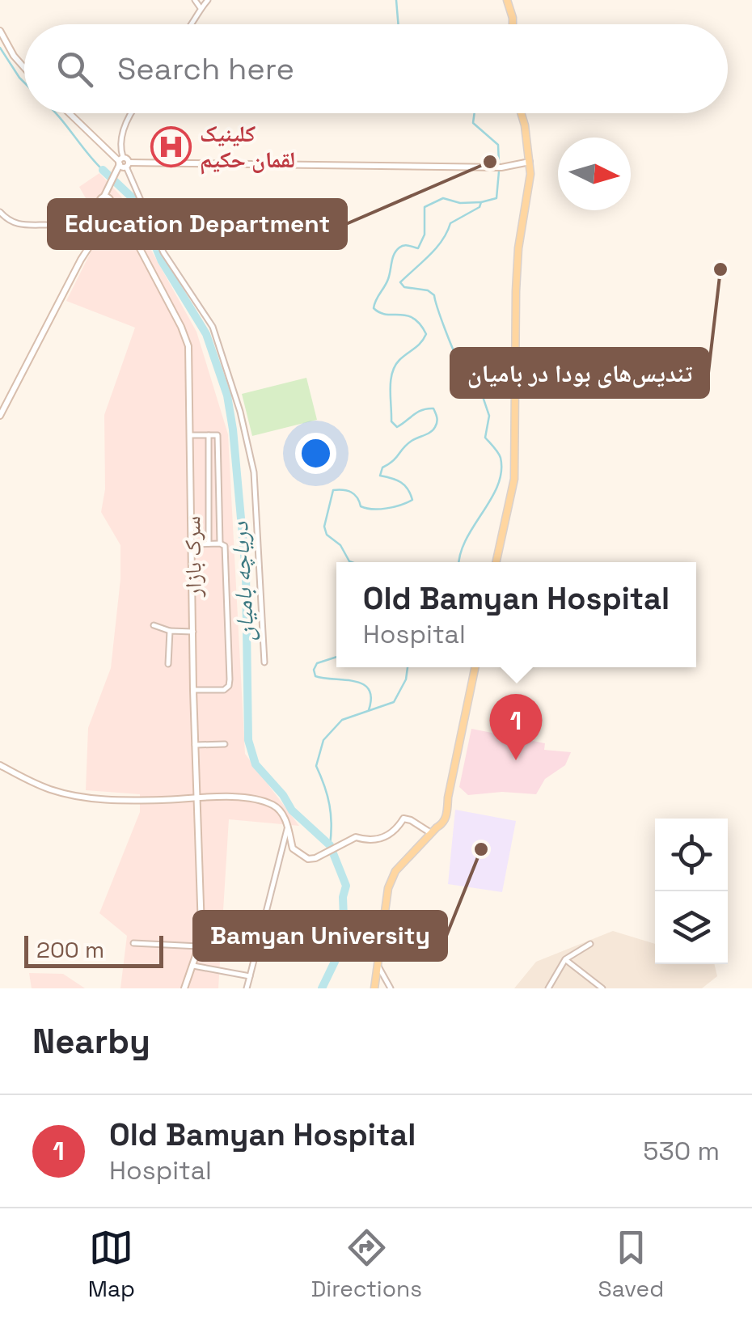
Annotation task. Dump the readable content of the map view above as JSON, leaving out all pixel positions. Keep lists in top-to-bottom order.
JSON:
{
  "streets": {
    "main road": ["سرک بازار"]
  },
  "water": ["دریاچه بامیان"],
  "places": {
    "hospital": ["کلینیک لقمان حکیم"],
    "other": ["Education Department", "تندیس‌های بودا در بامیان", "Bamyan University"]
  },
  "scale_bar": "200 m",
  "north": "right",
  "page": {
    "search": "Search here",
    "popup": ["Old Bamyan Hospital", "Hospital"],
    "pins": "1",
    "scale": "200 m",
    "heading": "Nearby",
    "list": [
      {
        "mark": "1",
        "name": "Old Bamyan Hospital",
        "note": "Hospital",
        "value": "530 m"
      }
    ],
    "nav": ["Map", "Directions", "Saved"]
  }
}
